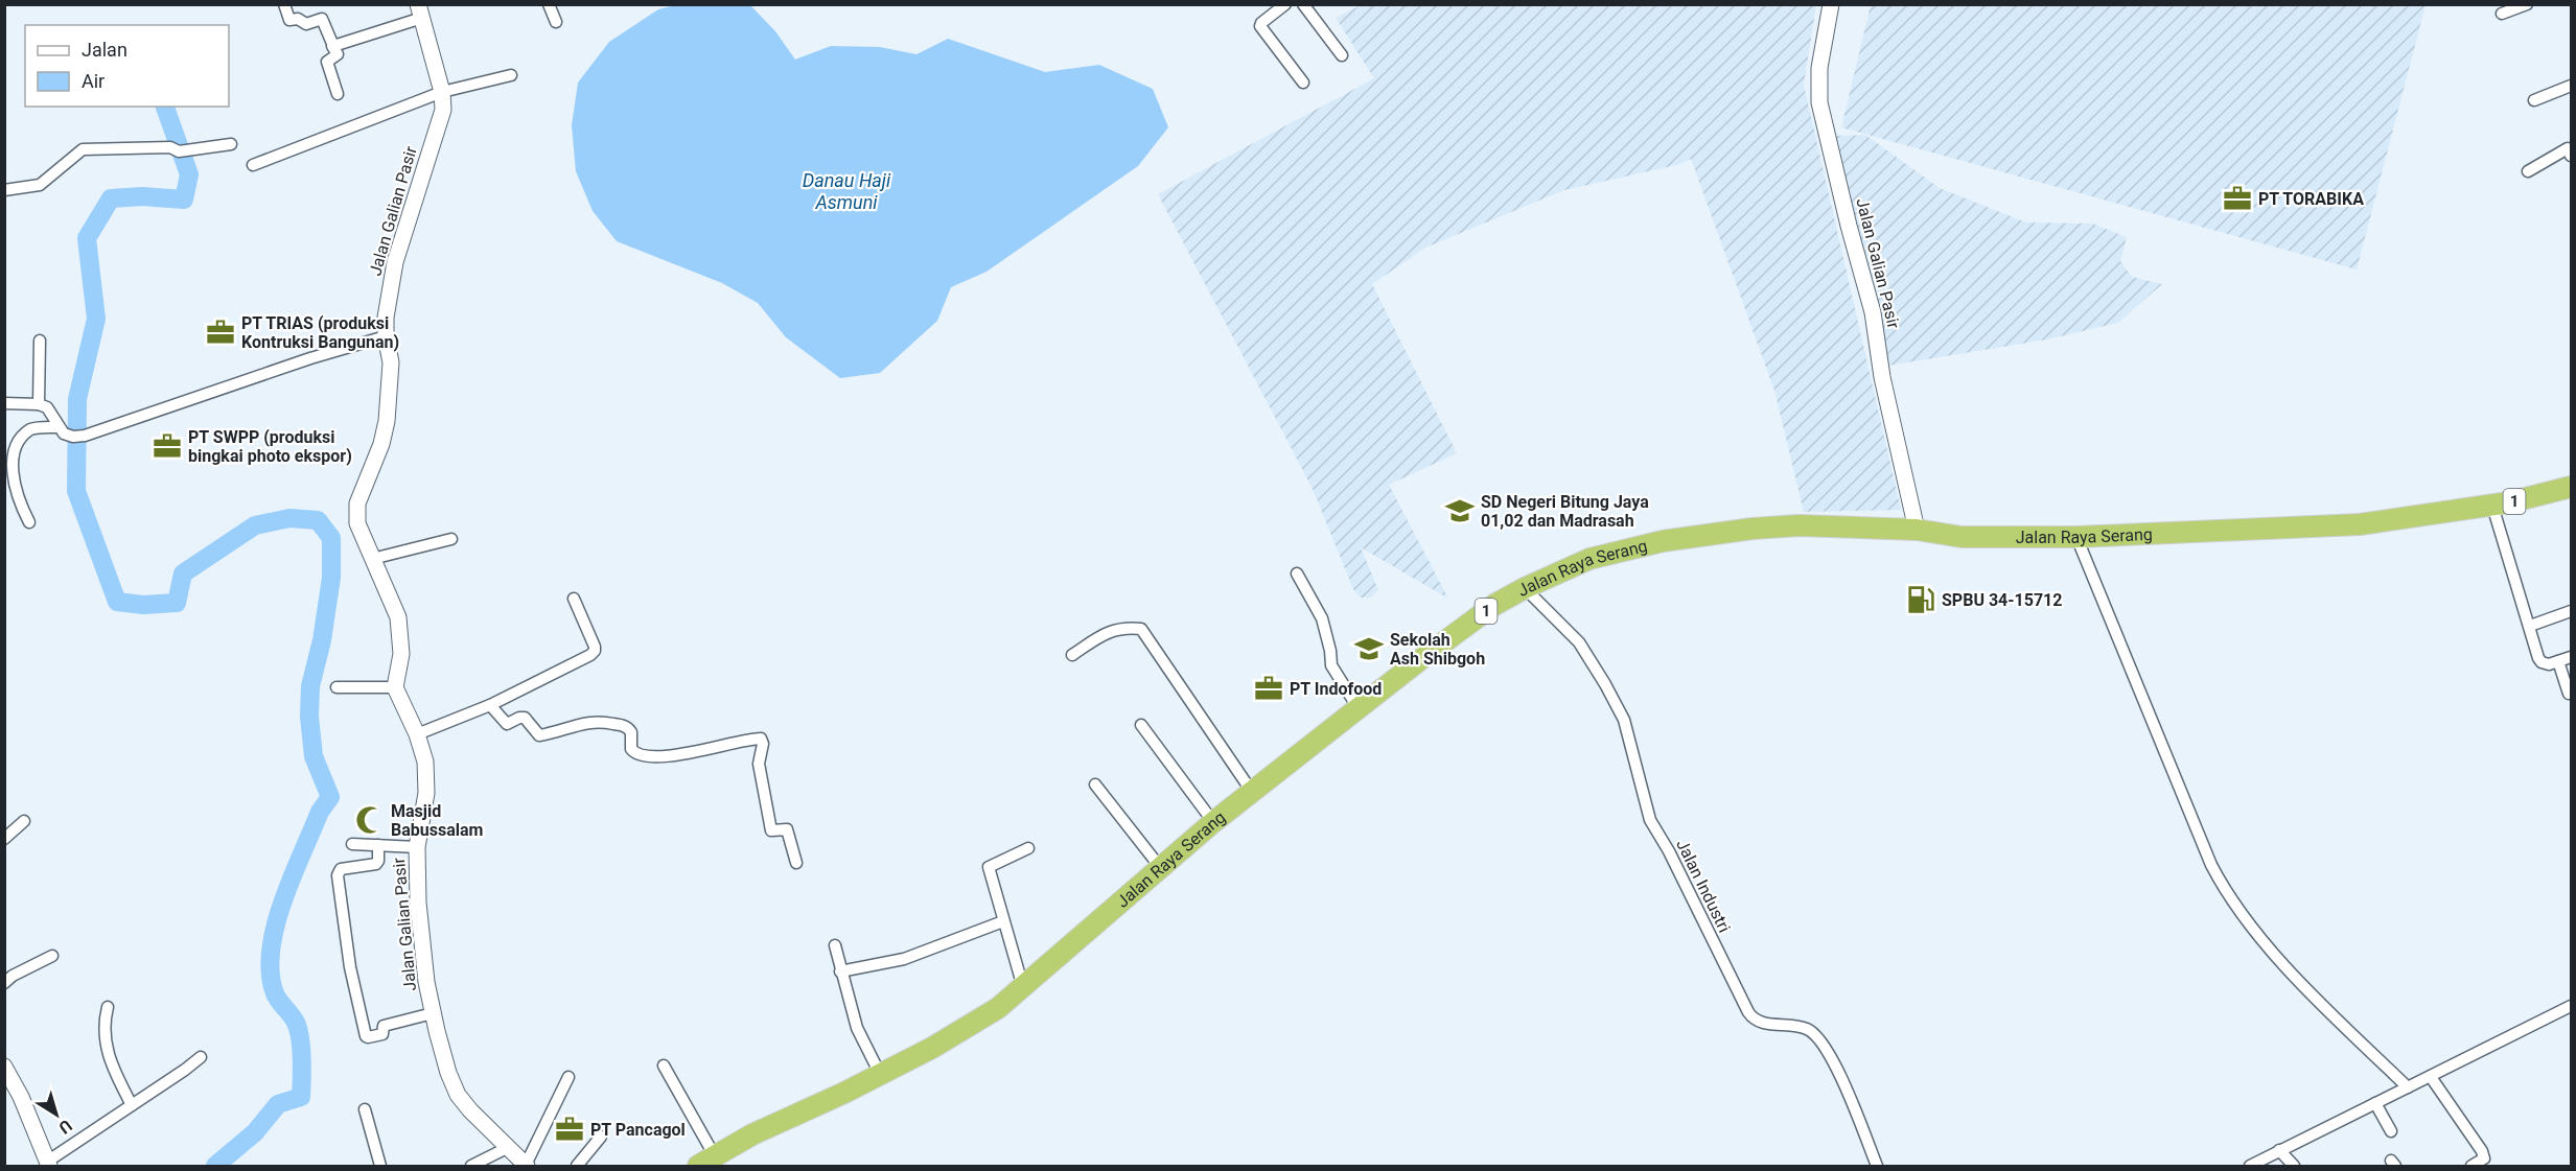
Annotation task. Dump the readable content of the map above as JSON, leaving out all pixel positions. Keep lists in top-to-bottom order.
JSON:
{
  "streets": {
    "highway": ["1", "Jalan Raya Serang"],
    "street": ["Jalan Galian Pasir", "Jalan Industri"]
  },
  "crossings": [
    ["Jalan Galian Pasir", "Jalan Raya Serang"],
    ["Jalan Raya Serang", "Jalan Industri"]
  ],
  "water": ["Danau Haji Asmuni"],
  "places": {
    "office": [
      "PT TORABIKA",
      "PT TRIAS (produksi Kontruksi Bangunan)",
      "PT SWPP (produksi bingkai photo ekspor)",
      "PT Indofood",
      "PT Pancagol"
    ],
    "school or university": ["SD Negeri Bitung Jaya 01,02 dan Madrasah", "Sekolah Ash Shibgoh"],
    "fuel station": ["SPBU 34-15712"],
    "mosque": ["Masjid Babussalam"]
  },
  "legend": ["Jalan", "Air"],
  "north": "bottom right"
}
